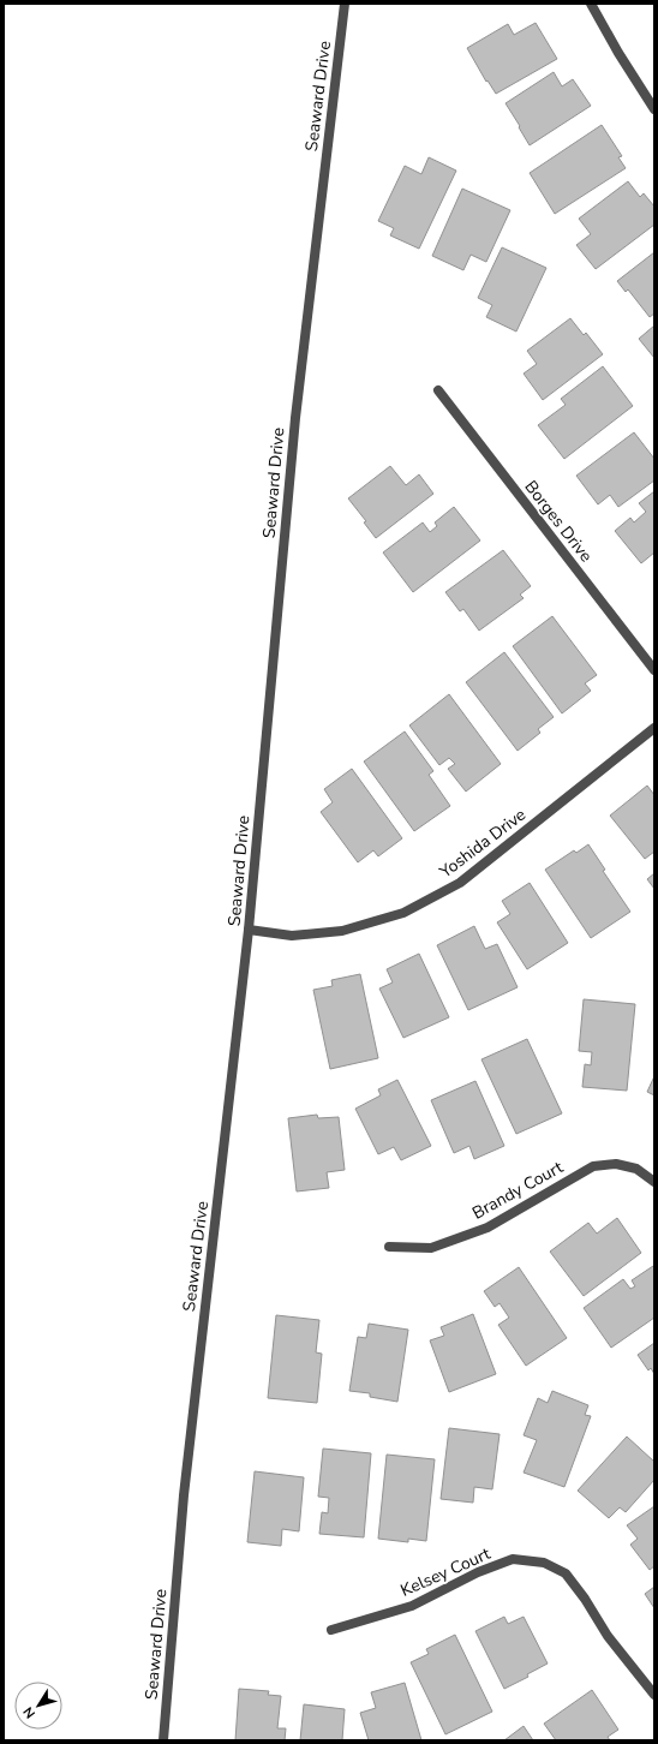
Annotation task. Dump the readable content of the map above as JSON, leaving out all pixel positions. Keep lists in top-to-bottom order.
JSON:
{
  "streets": {
    "street": [
      "Seaward Drive",
      "Borges Drive",
      "Yoshida Drive",
      "Brandy Court",
      "Kelsey Court"
    ]
  },
  "crossings": [
    ["Seaward Drive", "Yoshida Drive"]
  ],
  "north": "bottom left"
}
